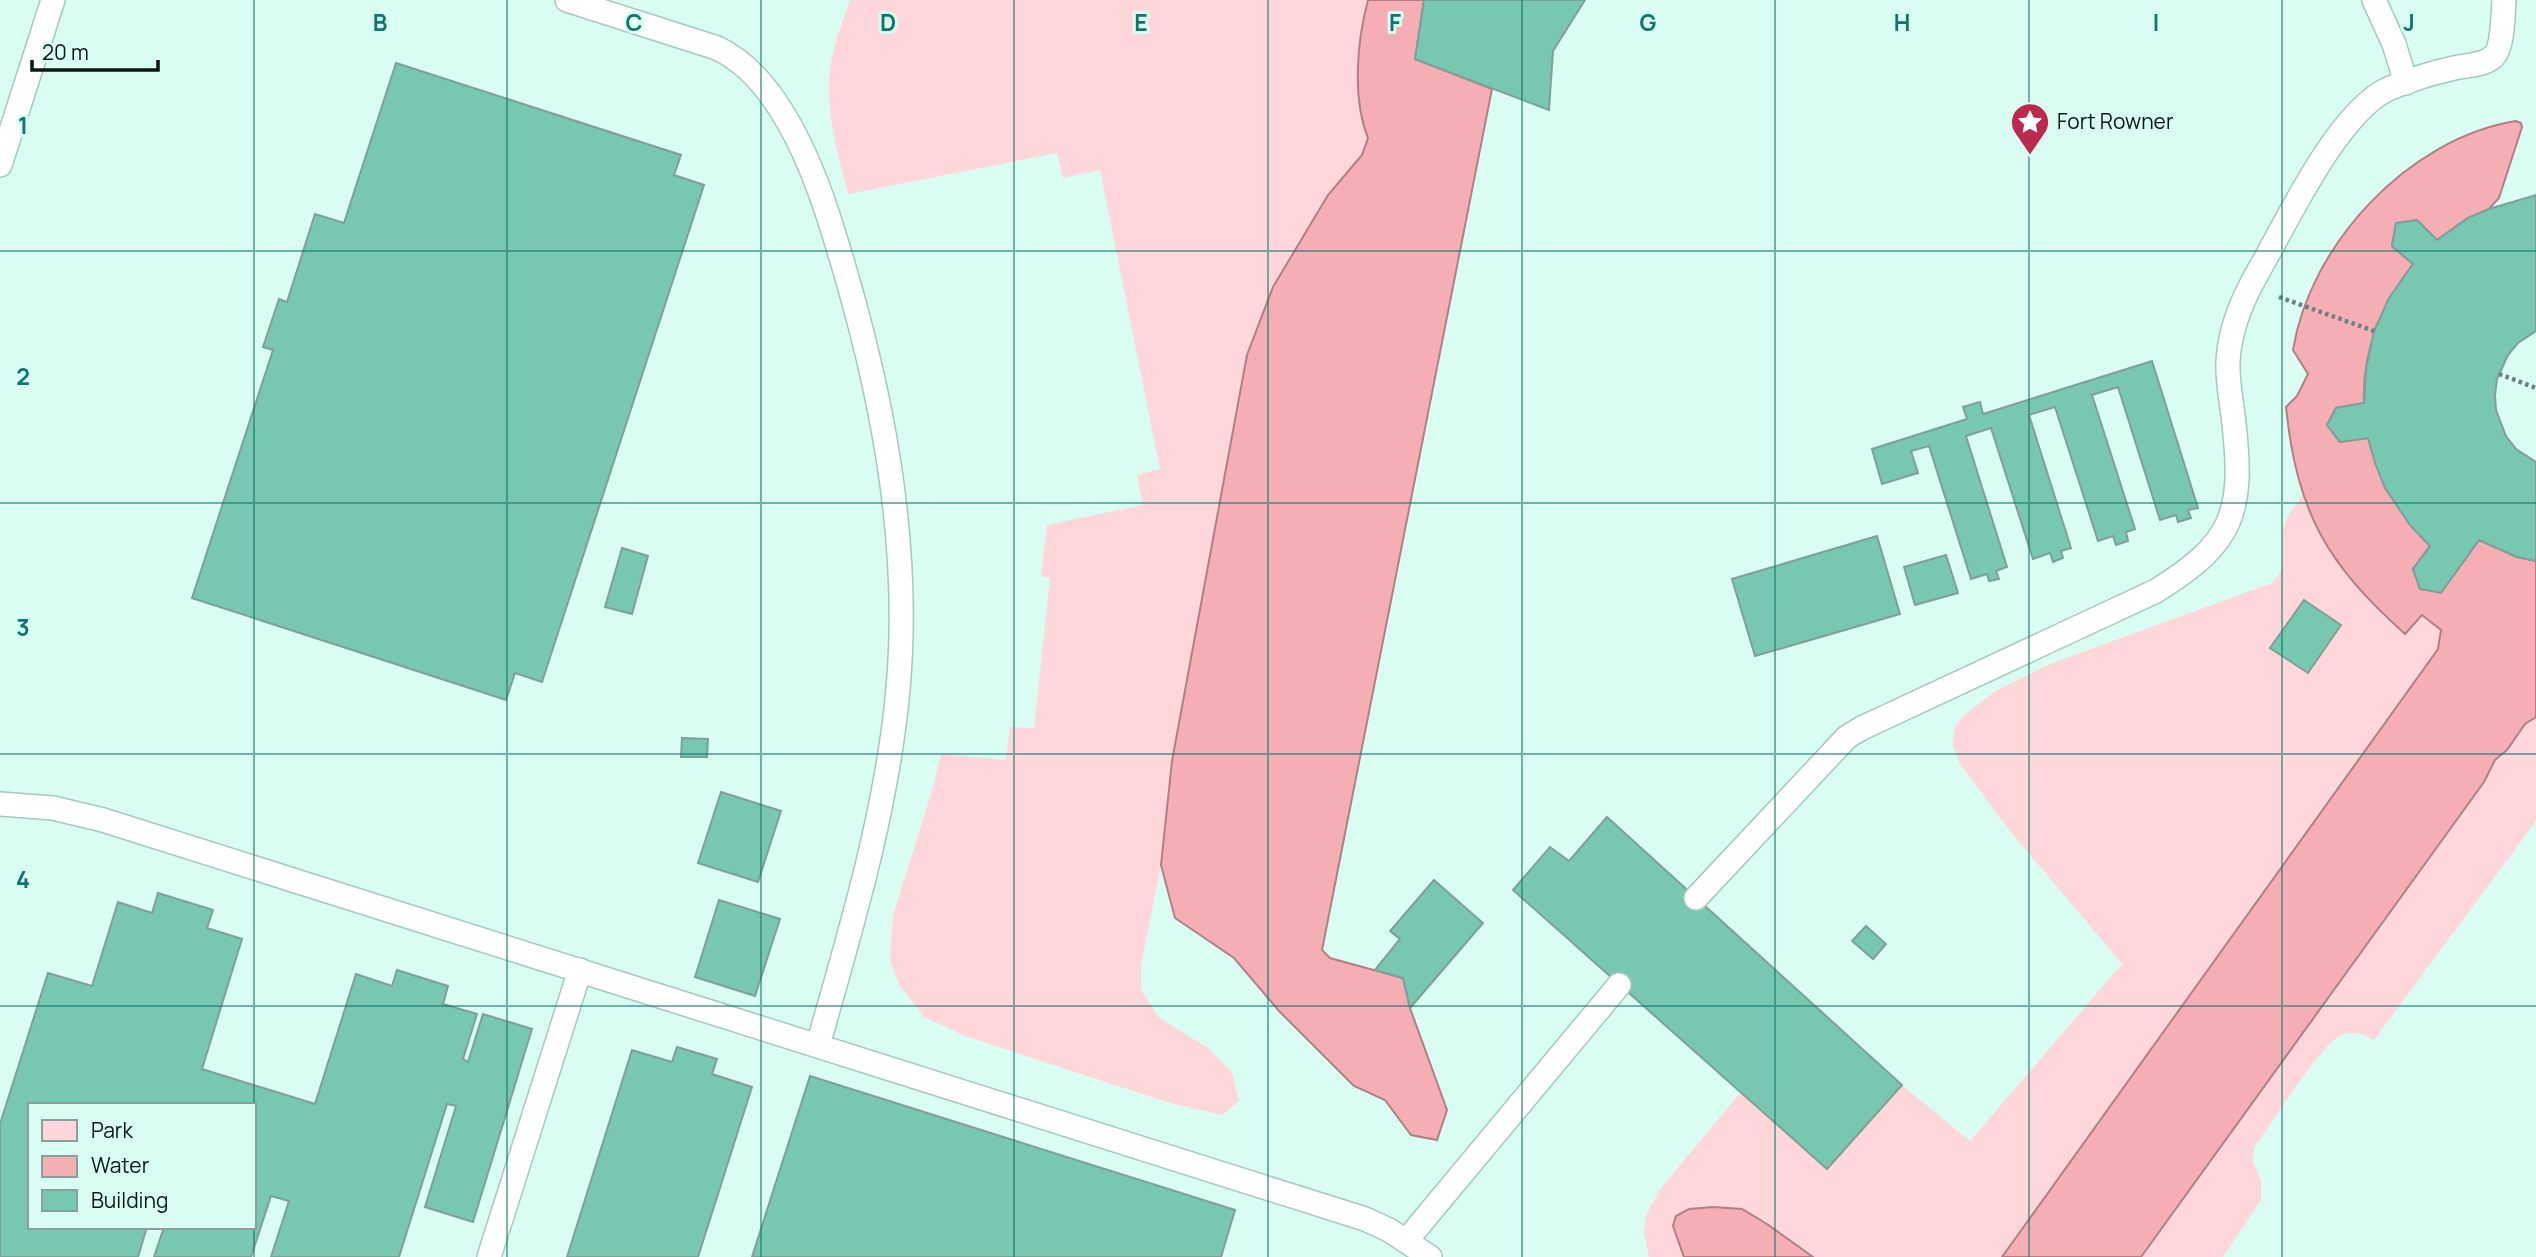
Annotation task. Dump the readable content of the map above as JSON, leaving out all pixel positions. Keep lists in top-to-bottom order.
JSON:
{
  "places": {
    "place": ["Fort Rowner"]
  },
  "legend": ["Park", "Water", "Building"],
  "scale_bar": "20 m",
  "grid": {
    "columns": [
      "B",
      "C",
      "D",
      "E",
      "F",
      "G",
      "H",
      "I",
      "J"
    ],
    "rows": [
      "1",
      "2",
      "3",
      "4"
    ]
  }
}
